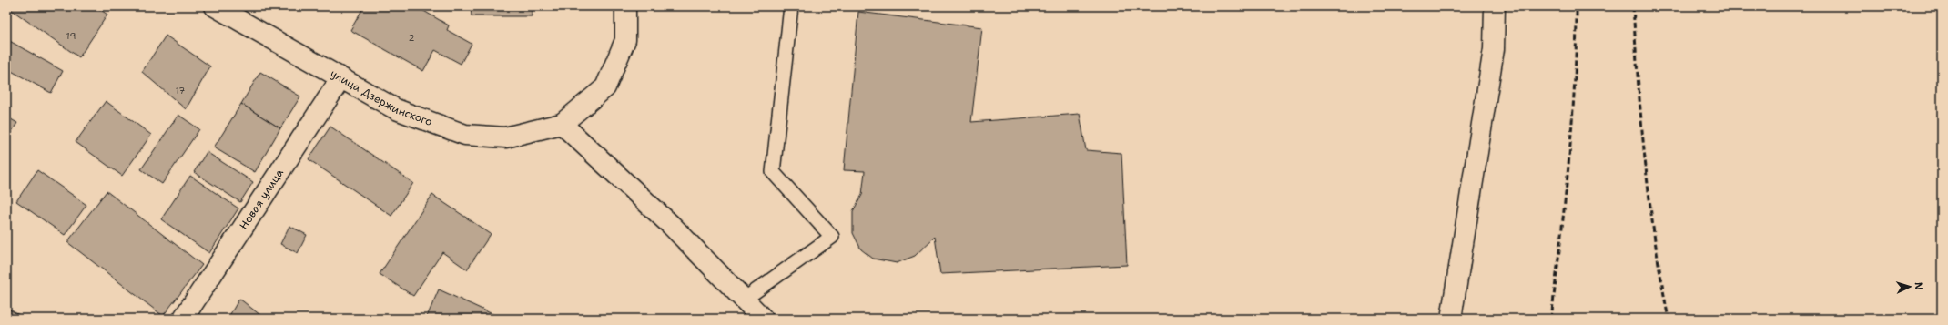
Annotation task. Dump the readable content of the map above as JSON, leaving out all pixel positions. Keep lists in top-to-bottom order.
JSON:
{
  "streets": {
    "street": ["улица Дзержинского", "Новая улица"]
  },
  "crossings": [
    ["улица Дзержинского", "Новая улица"]
  ],
  "house_numbers": ["19", "2", "17"],
  "north": "right"
}
